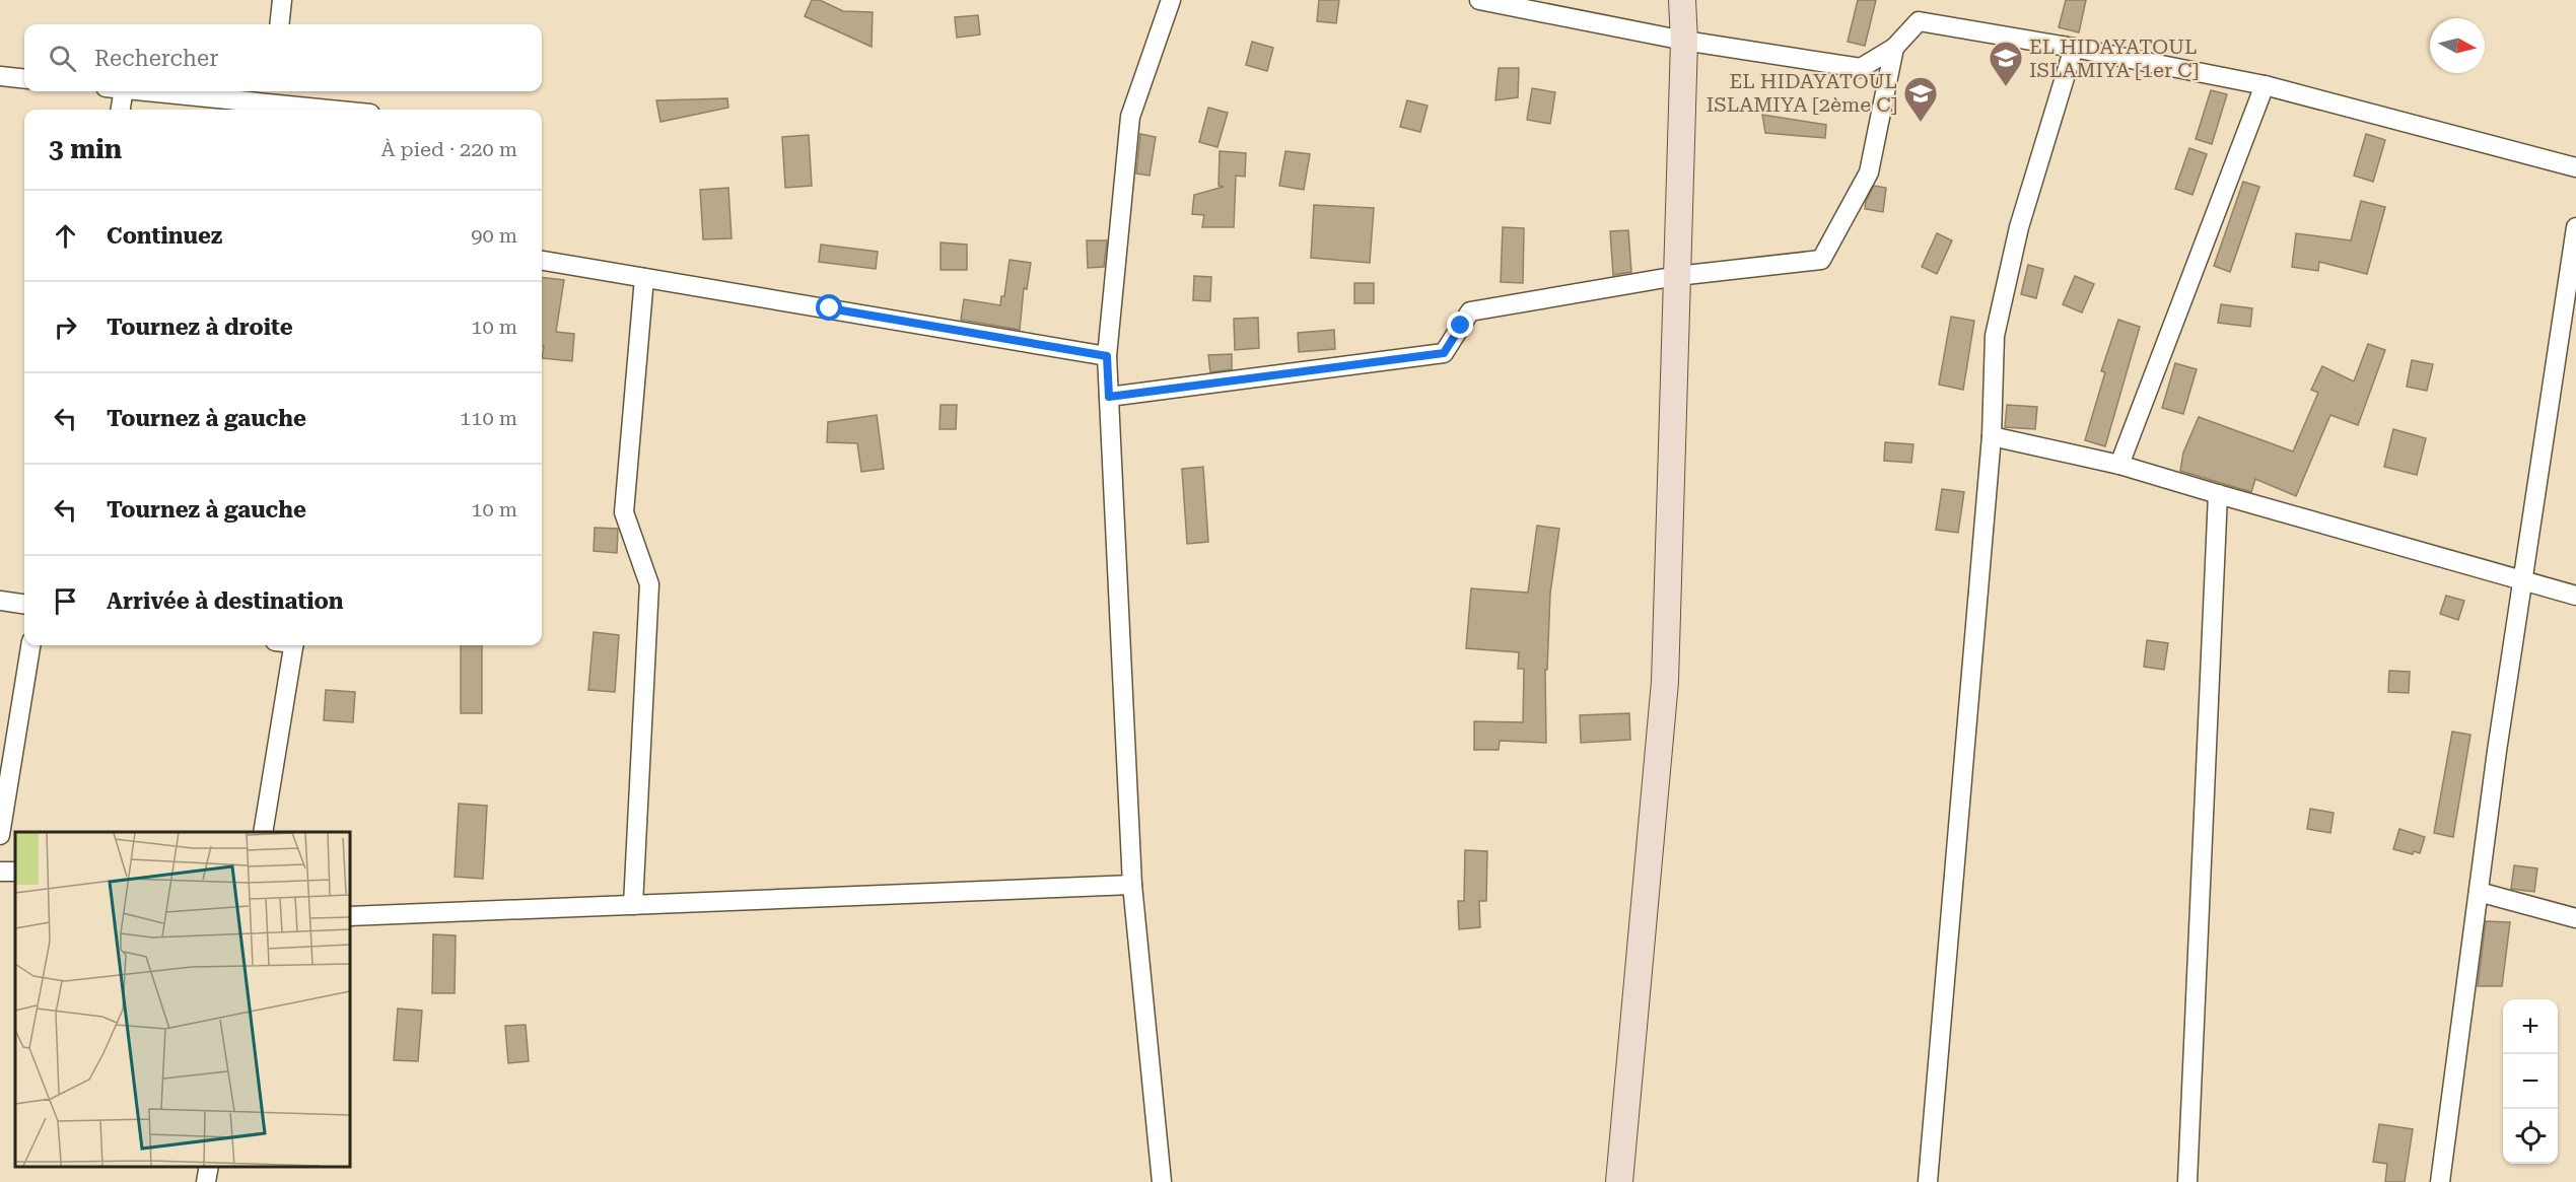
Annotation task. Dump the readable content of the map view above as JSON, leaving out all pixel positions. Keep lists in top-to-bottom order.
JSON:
{
  "places": {
    "school or university": ["EL HIDAYATOUL ISLAMIYA [1er C]", "EL HIDAYATOUL ISLAMIYA [2ème C]"]
  },
  "north": "right",
  "page": {
    "search": "Rechercher",
    "heading": ["3 min", "À pied · 220 m"],
    "list": [
      ["Continuez", "90 m"],
      ["Tournez à droite", "10 m"],
      ["Tournez à gauche", "110 m"],
      ["Tournez à gauche", "10 m"],
      "Arrivée à destination"
    ],
    "map_buttons": ["+", "−"]
  }
}
